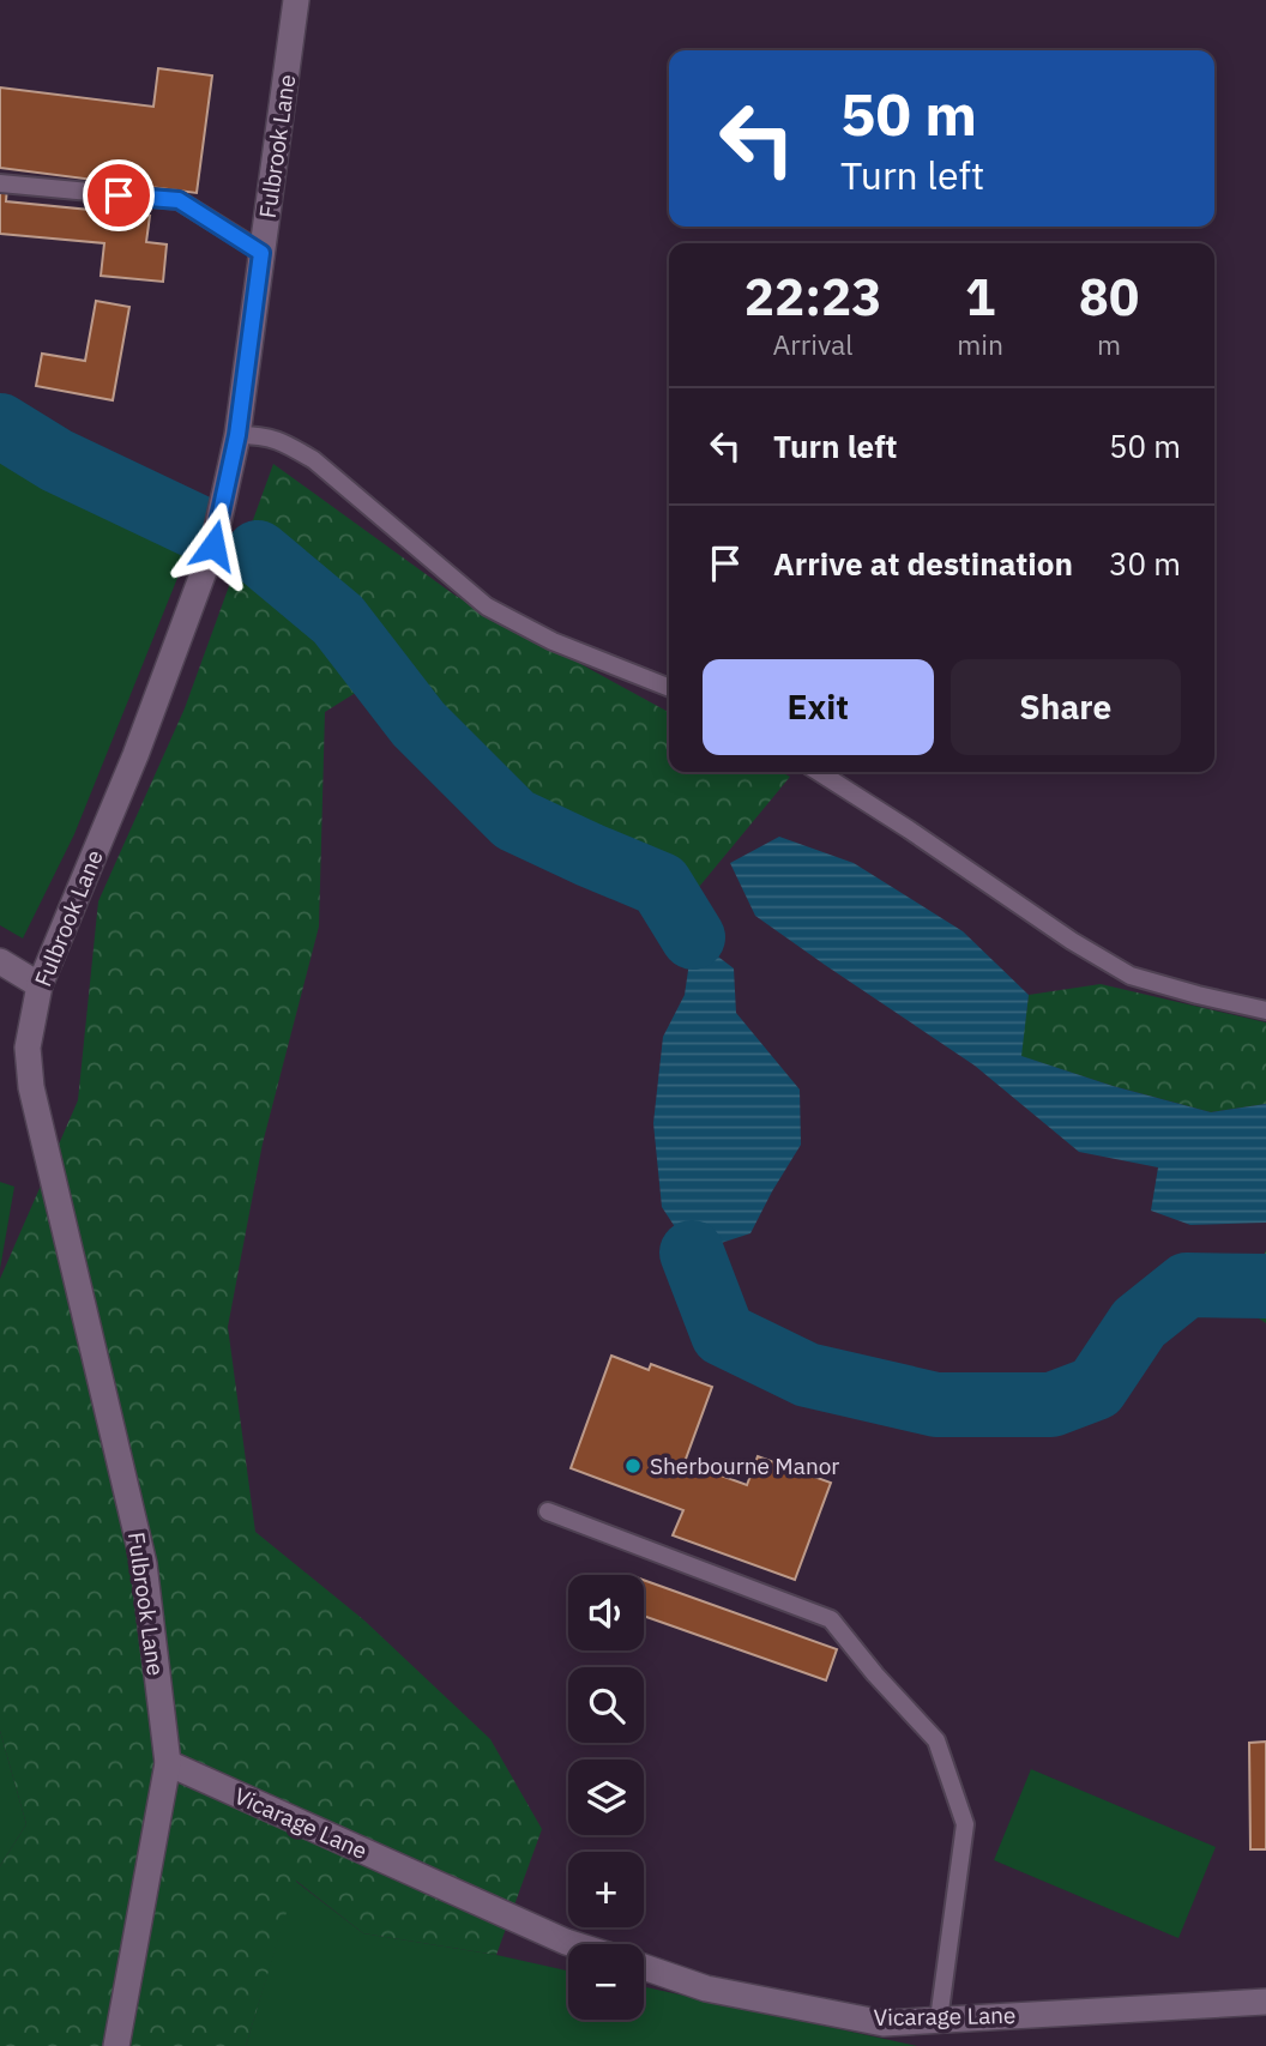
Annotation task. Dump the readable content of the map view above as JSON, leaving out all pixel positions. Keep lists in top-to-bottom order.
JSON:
{
  "streets": {
    "street": ["Fulbrook Lane", "Vicarage Lane"]
  },
  "crossings": [
    ["Fulbrook Lane", "Vicarage Lane"]
  ],
  "places": ["Sherbourne Manor"],
  "page": {
    "turn": ["50 m", "Turn left"],
    "eta": [
      "22:23",
      "Arrival",
      "1",
      "min",
      "80",
      "m"
    ],
    "list": [
      {
        "name": "Turn left",
        "value": "50 m"
      },
      {
        "name": "Arrive at destination",
        "value": "30 m"
      }
    ],
    "buttons": ["Exit", "Share"],
    "map_buttons": ["+", "−"]
  }
}
